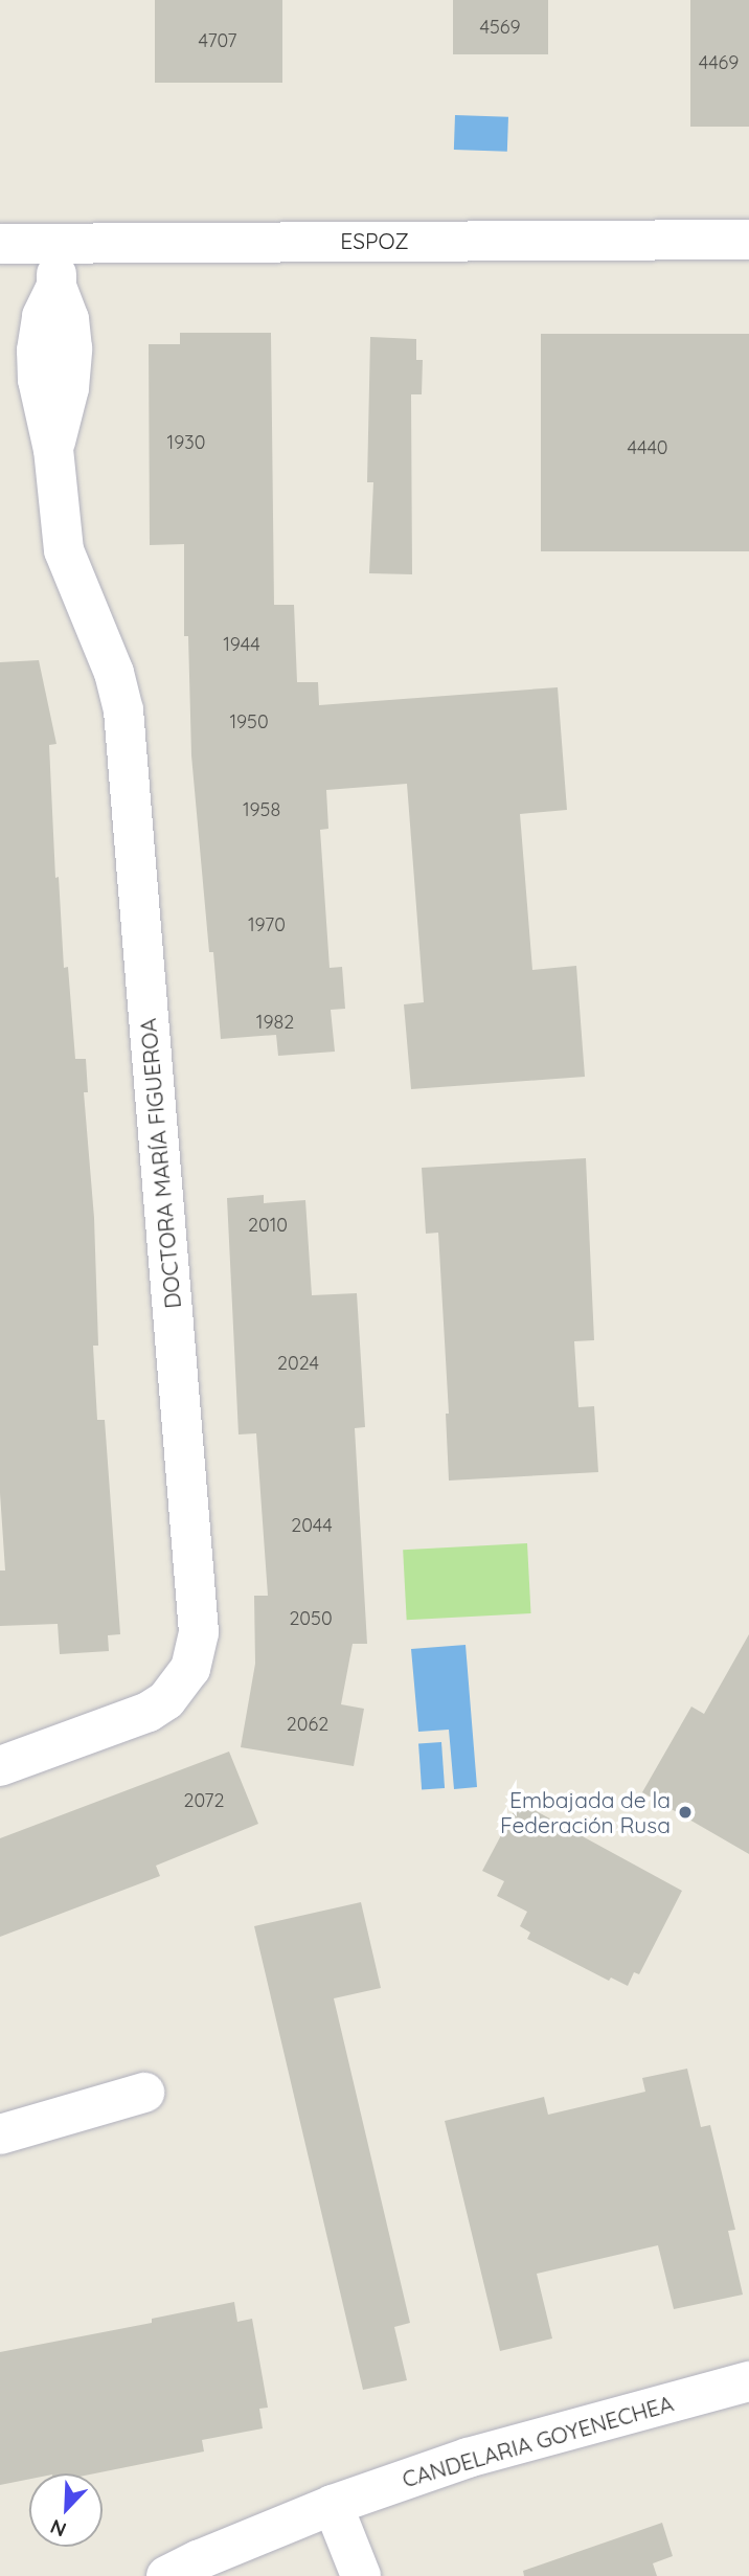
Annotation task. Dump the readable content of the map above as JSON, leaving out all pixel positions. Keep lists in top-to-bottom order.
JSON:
{
  "streets": {
    "street": ["ESPOZ", "DOCTORA MARÍA FIGUEROA", "CANDELARIA GOYENECHEA"]
  },
  "crossings": [
    ["ESPOZ", "DOCTORA MARÍA FIGUEROA"]
  ],
  "places": ["Embajada de la Federación Rusa"],
  "house_numbers": [
    "4569",
    "4707",
    "4469",
    "1930",
    "4440",
    "1944",
    "1950",
    "1958",
    "1970",
    "1982",
    "2010",
    "2024",
    "2044",
    "2050",
    "2062",
    "2072"
  ],
  "north": "bottom left"
}
